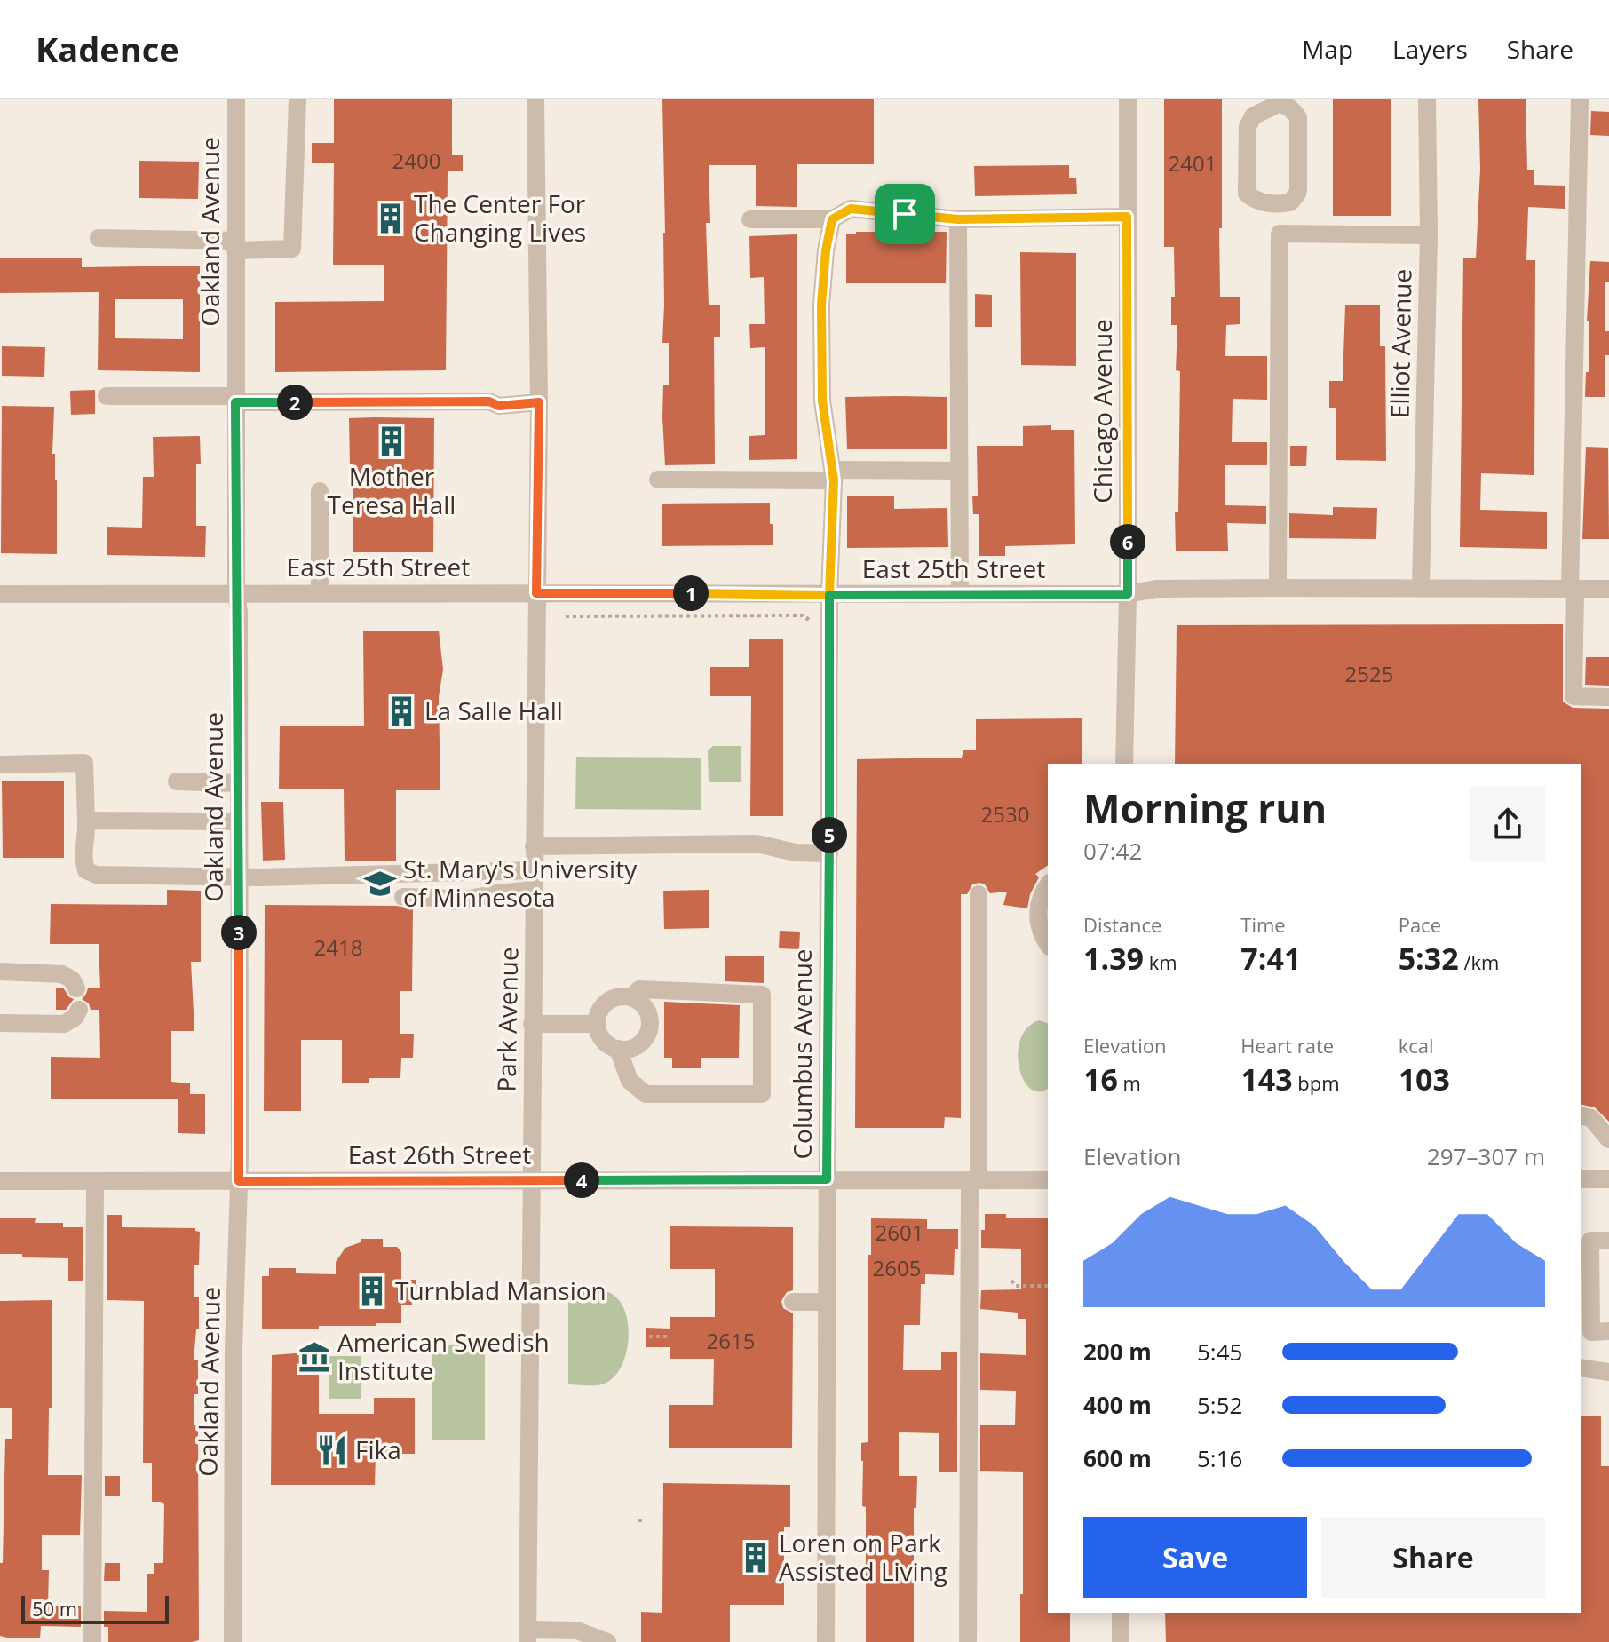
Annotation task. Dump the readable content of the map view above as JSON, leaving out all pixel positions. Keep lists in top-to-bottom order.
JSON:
{
  "streets": {
    "street": [
      "Oakland Avenue",
      "Elliot Avenue",
      "Chicago Avenue",
      "East 25th Street",
      "Park Avenue",
      "Columbus Avenue",
      "East 26th Street"
    ]
  },
  "crossings": [
    ["Oakland Avenue", "East 25th Street"],
    ["Oakland Avenue", "East 26th Street"],
    ["Elliot Avenue", "East 25th Street"],
    ["Chicago Avenue", "East 25th Street"],
    ["East 25th Street", "Park Avenue"],
    ["East 25th Street", "Columbus Avenue"],
    ["Park Avenue", "East 26th Street"],
    ["Columbus Avenue", "East 26th Street"]
  ],
  "places": {
    "building": [
      "The Center For Changing Lives",
      "Mother Teresa Hall",
      "La Salle Hall",
      "Turnblad Mansion",
      "Loren on Park Assisted Living"
    ],
    "school or university": ["St. Mary's University of Minnesota"],
    "museum": ["American Swedish Institute"],
    "restaurant": ["Fika"]
  },
  "house_numbers": [
    "2400",
    "2401",
    "2525",
    "2530",
    "2418",
    "2601",
    "2605",
    "2615"
  ],
  "scale_bar": "50 m",
  "page": {
    "header": "Kadence",
    "nav": ["Map", "Layers", "Share"],
    "pins": [
      "2",
      "6",
      "1",
      "5",
      "3",
      "4"
    ],
    "heading": ["Morning run", "07:42"],
    "stats": [
      ["Distance", "1.39 km"],
      ["Time", "7:41"],
      ["Pace", "5:32 /km"],
      ["Elevation", "16 m"],
      ["Heart rate", "143 bpm"],
      ["kcal", "103"]
    ],
    "chart": ["Elevation", "297–307 m"],
    "list": [
      {
        "name": "200 m",
        "note": "5:45"
      },
      {
        "name": "400 m",
        "note": "5:52"
      },
      {
        "name": "600 m",
        "note": "5:16"
      }
    ],
    "buttons": ["Save", "Share"],
    "scale": "50 m"
  }
}
